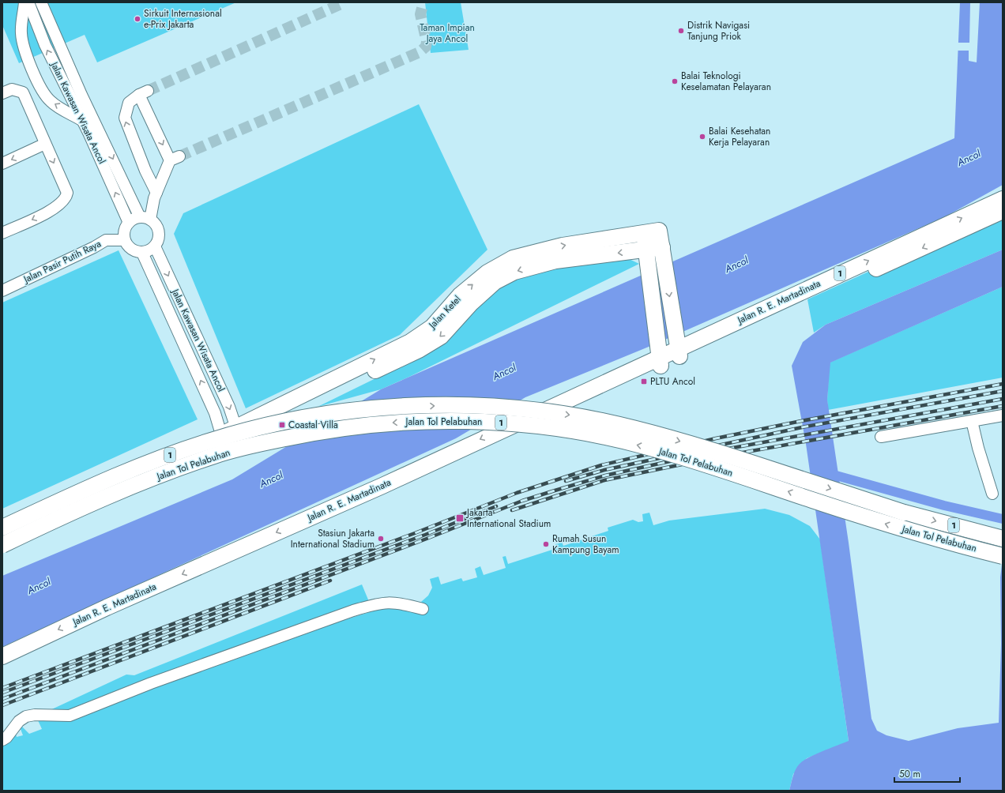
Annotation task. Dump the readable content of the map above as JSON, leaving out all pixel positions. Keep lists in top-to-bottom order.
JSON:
{
  "streets": {
    "highway": [
      "1",
      "Jalan R. E. Martadinata",
      "Jalan Ketel",
      "Jalan Tol Pelabuhan"
    ],
    "street": ["Jalan Kawasan Wisata Ancol", "Jalan Pasir Putih Raya"]
  },
  "crossings": [
    ["Jalan Kawasan Wisata Ancol", "Jalan Pasir Putih Raya"],
    ["Jalan Kawasan Wisata Ancol", "Jalan Ketel"],
    ["Jalan R. E. Martadinata", "Jalan Ketel"]
  ],
  "water": ["Ancol"],
  "parks": ["Taman Impian Jaya Ancol"],
  "places": {
    "other": [
      "Sirkuit Internasional e-Prix Jakarta",
      "Distrik Navigasi Tanjung Priok",
      "Balai Teknologi Keselamatan Pelayaran",
      "Balai Kesehatan Kerja Pelayaran",
      "Stasiun Jakarta International Stadium",
      "Rumah Susun Kampung Bayam"
    ],
    "transit": ["PLTU Ancol", "Coastal Villa", "Jakarta International Stadium"]
  },
  "scale_bar": "50 m"
}
